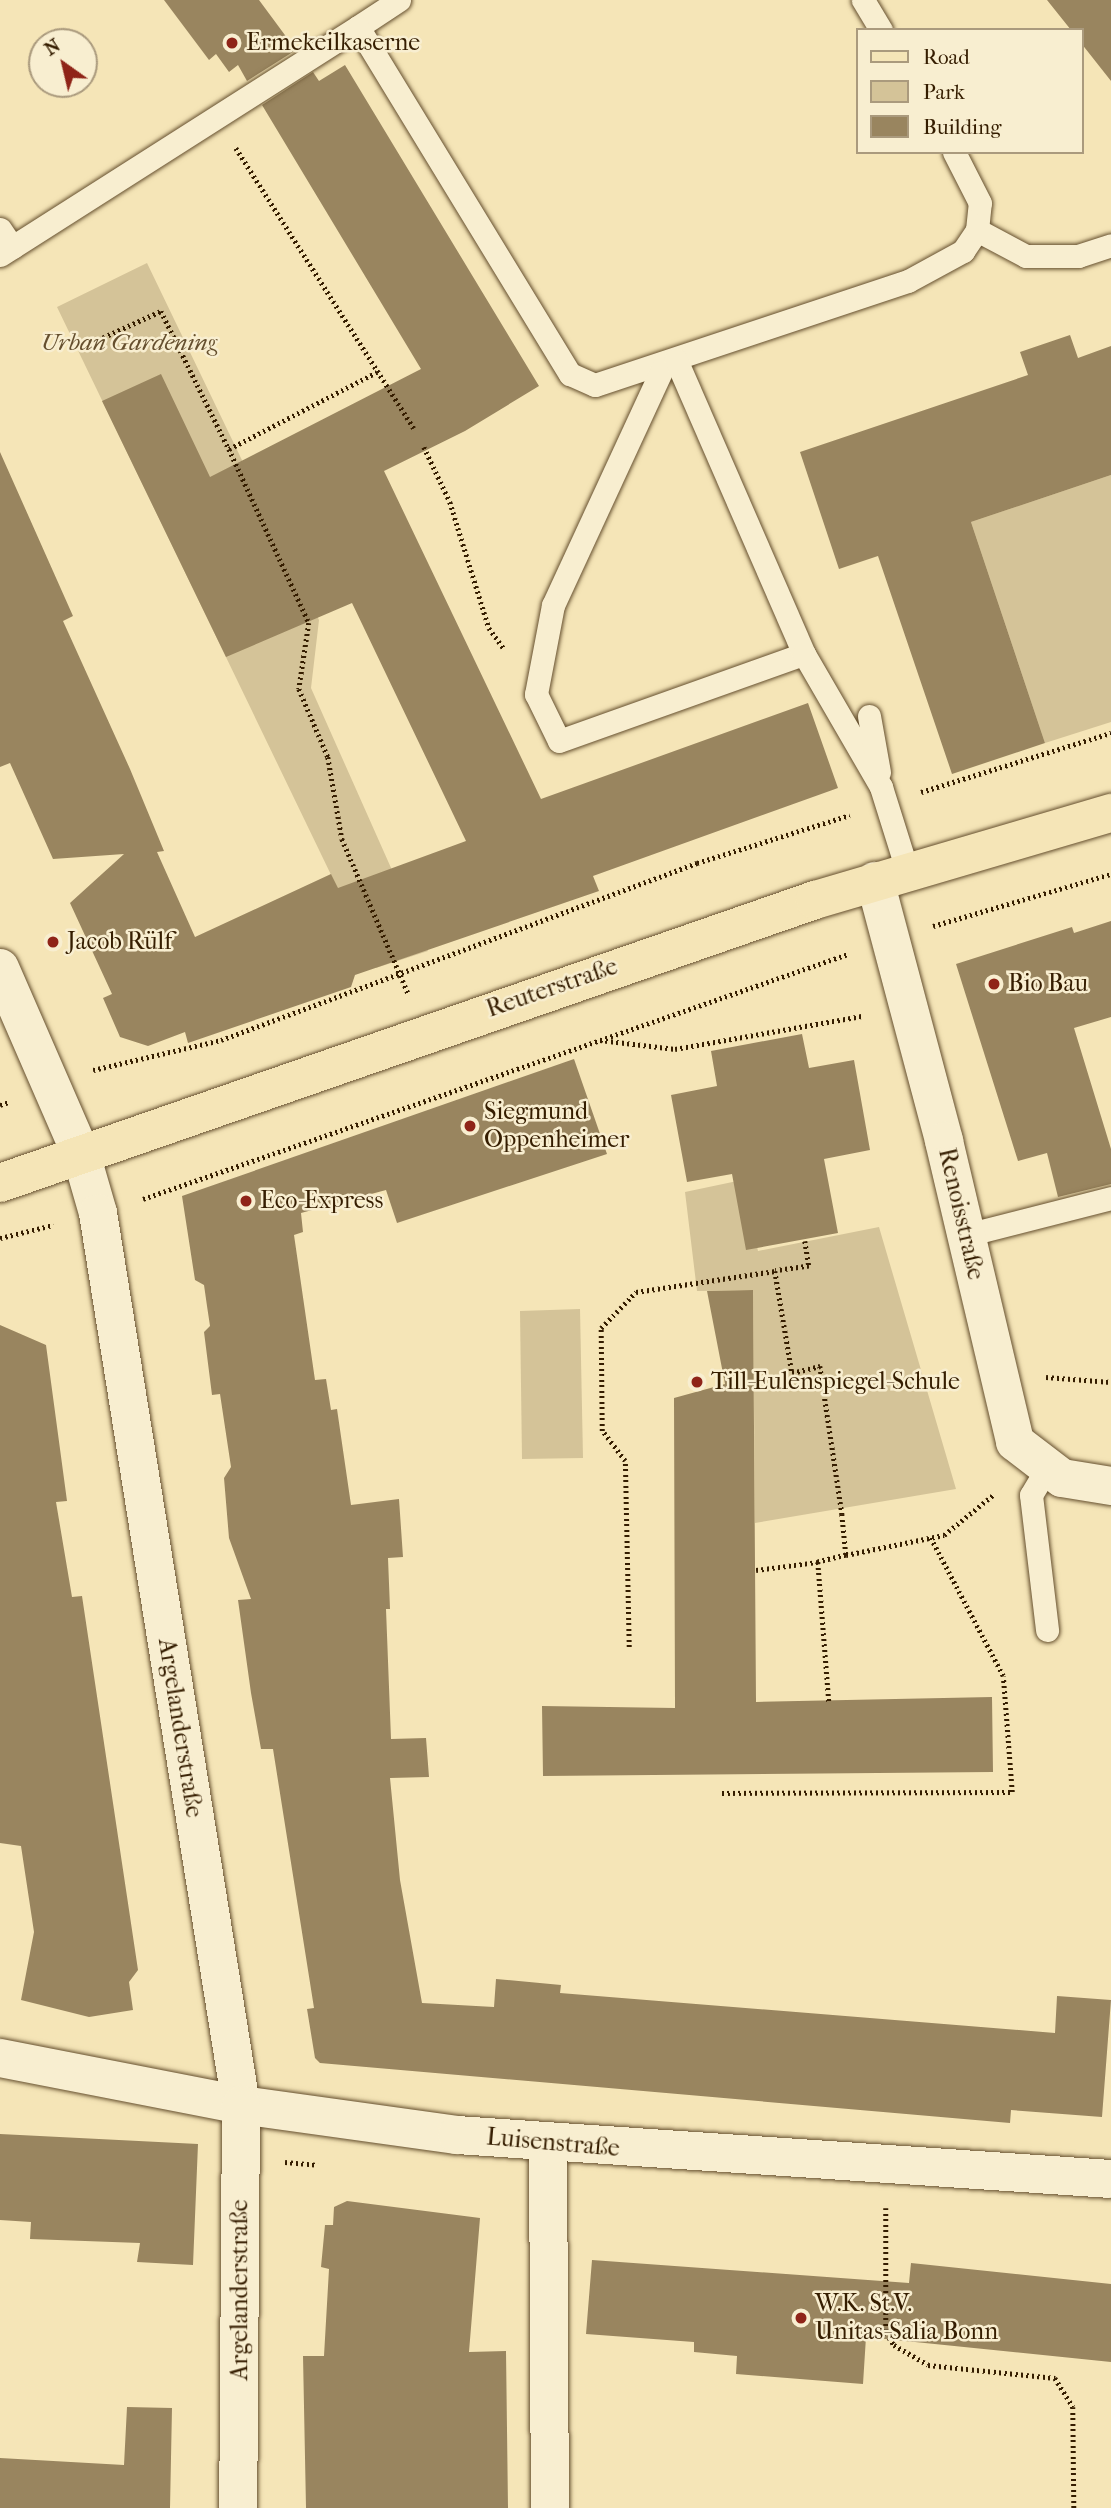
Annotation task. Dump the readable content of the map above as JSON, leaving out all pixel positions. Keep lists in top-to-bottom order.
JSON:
{
  "streets": {
    "main road": ["Reuterstraße"],
    "street": ["Renoisstraße", "Argelanderstraße", "Luisenstraße"]
  },
  "crossings": [
    ["Reuterstraße", "Renoisstraße"],
    ["Reuterstraße", "Argelanderstraße"],
    ["Argelanderstraße", "Luisenstraße"]
  ],
  "parks": ["Urban Gardening"],
  "places": [
    "Ermekeilkaserne",
    "Jacob Rülf",
    "Bio Bau",
    "Siegmund Oppenheimer",
    "Eco-Express",
    "Till-Eulenspiegel-Schule",
    "W.K. St.V. Unitas-Salia Bonn"
  ],
  "legend": ["Road", "Park", "Building"],
  "north": "top left"
}
